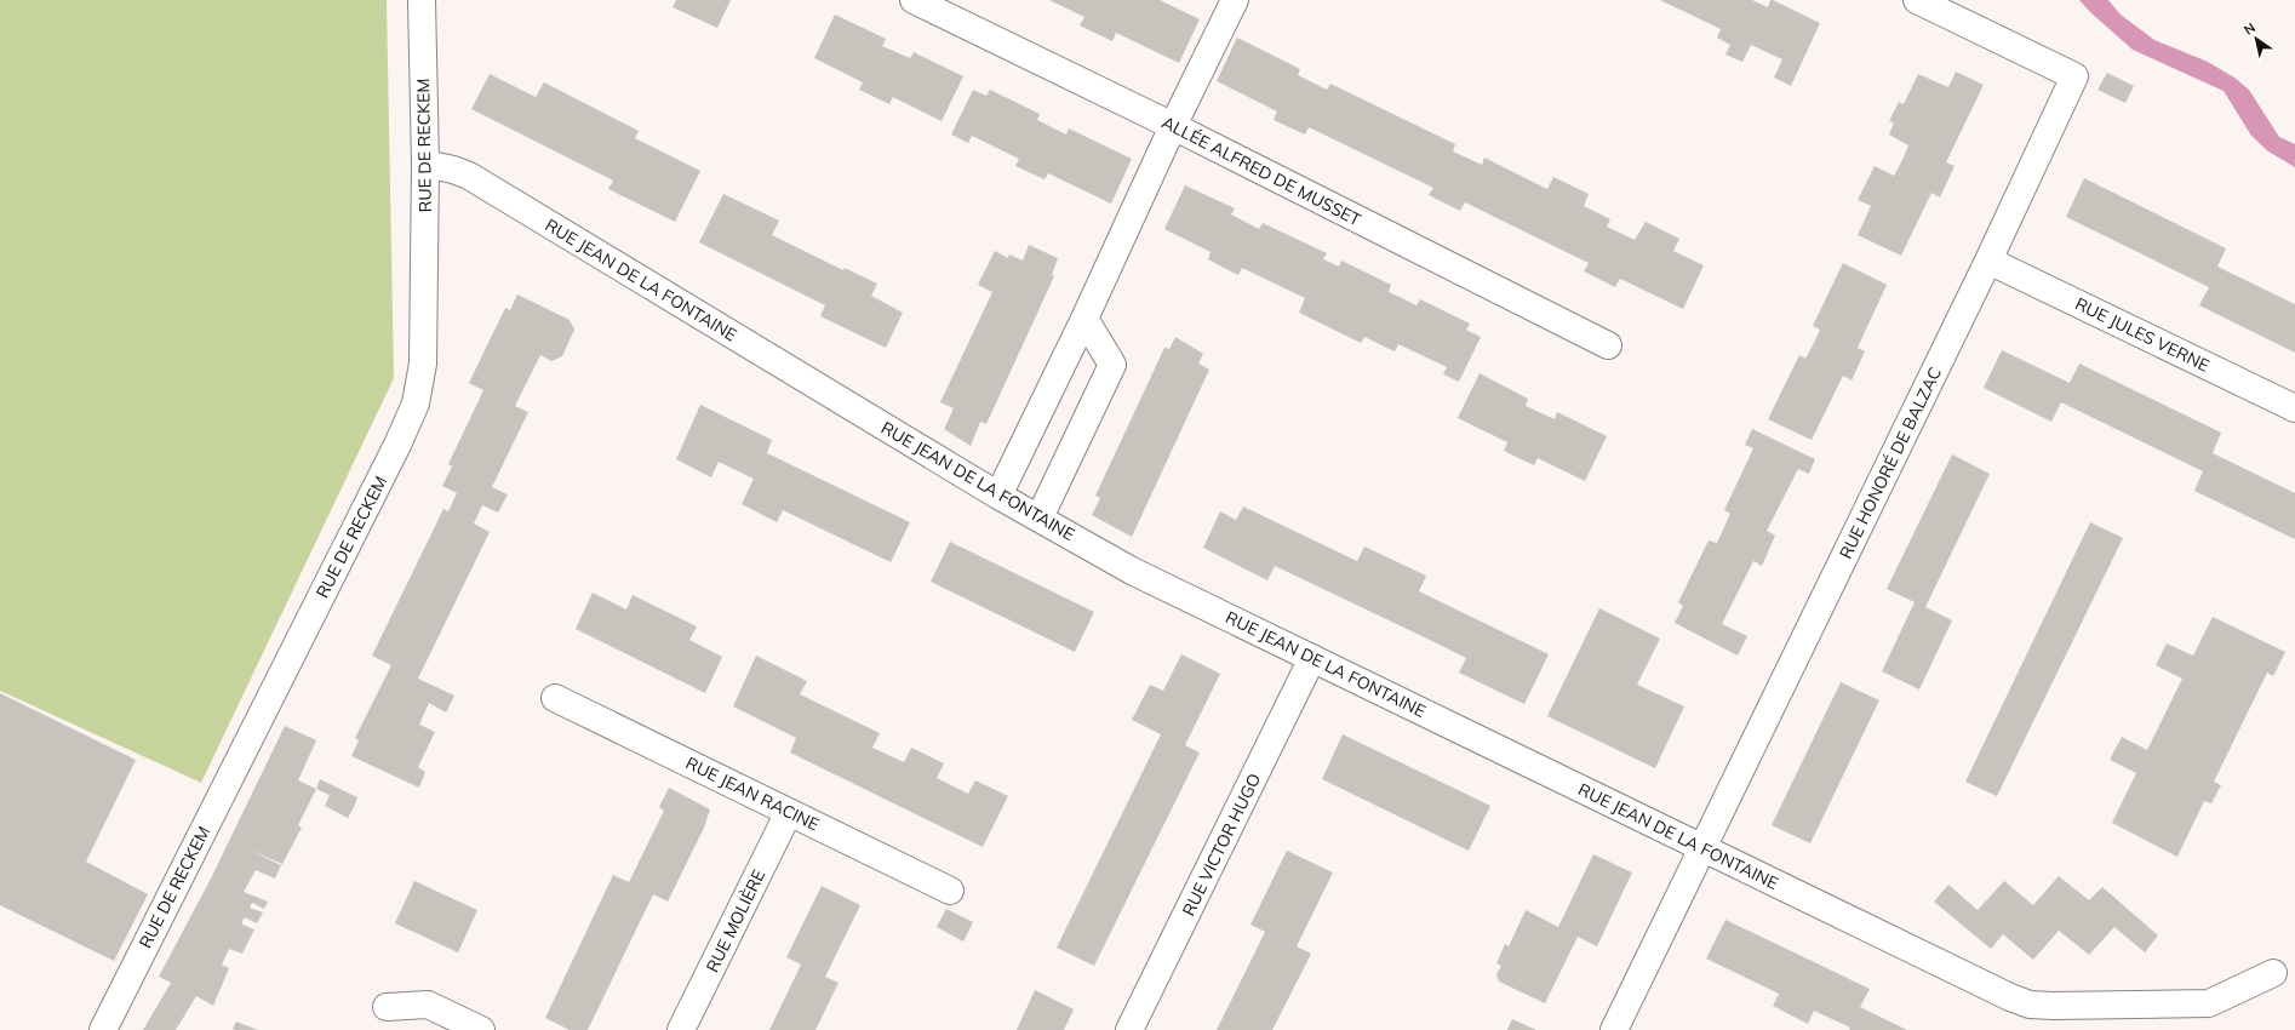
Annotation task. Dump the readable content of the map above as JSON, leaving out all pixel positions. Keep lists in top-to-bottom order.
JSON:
{
  "streets": {
    "street": [
      "RUE DE RECKEM",
      "ALLÉE ALFRED DE MUSSET",
      "RUE JEAN DE LA FONTAINE",
      "RUE JULES VERNE",
      "RUE HONORÉ DE BALZAC",
      "RUE JEAN RACINE",
      "RUE VICTOR HUGO",
      "RUE MOLIÈRE"
    ]
  },
  "crossings": [
    ["RUE DE RECKEM", "RUE JEAN DE LA FONTAINE"],
    ["RUE JEAN DE LA FONTAINE", "RUE HONORÉ DE BALZAC"],
    ["RUE JEAN DE LA FONTAINE", "RUE VICTOR HUGO"],
    ["RUE JULES VERNE", "RUE HONORÉ DE BALZAC"],
    ["RUE JEAN RACINE", "RUE MOLIÈRE"]
  ],
  "north": "top left"
}
